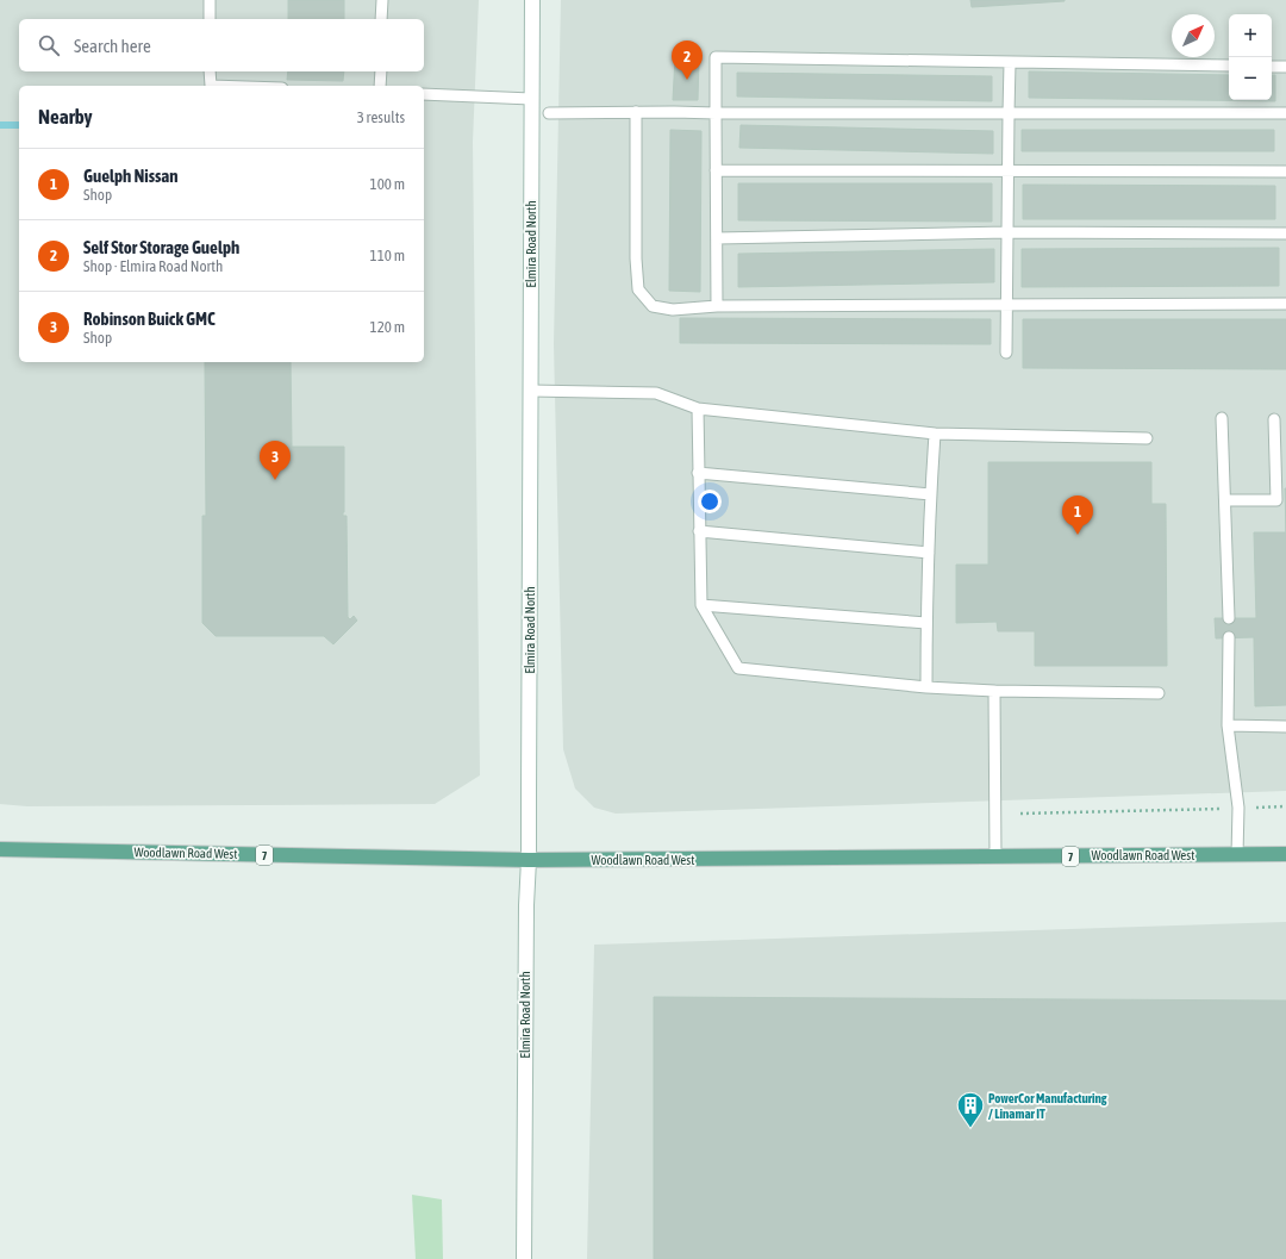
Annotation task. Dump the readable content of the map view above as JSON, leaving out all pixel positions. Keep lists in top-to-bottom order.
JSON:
{
  "streets": {
    "main road": ["Elmira Road North", "Woodlawn Road West", "7"]
  },
  "crossings": [
    ["Elmira Road North", "Woodlawn Road West"]
  ],
  "places": {
    "building": ["PowerCor Manufacturing / Linamar IT"]
  },
  "north": "top right",
  "page": {
    "map_buttons": ["+", "−"],
    "search": "Search here",
    "pins": ["2", "3", "1"],
    "heading": ["Nearby", "3 results"],
    "list": [
      {
        "mark": "1",
        "name": "Guelph Nissan",
        "note": "Shop",
        "value": "100 m"
      },
      {
        "mark": "2",
        "name": "Self Stor Storage Guelph",
        "note": "Shop · Elmira Road North",
        "value": "110 m"
      },
      {
        "mark": "3",
        "name": "Robinson Buick GMC",
        "note": "Shop",
        "value": "120 m"
      }
    ]
  }
}
